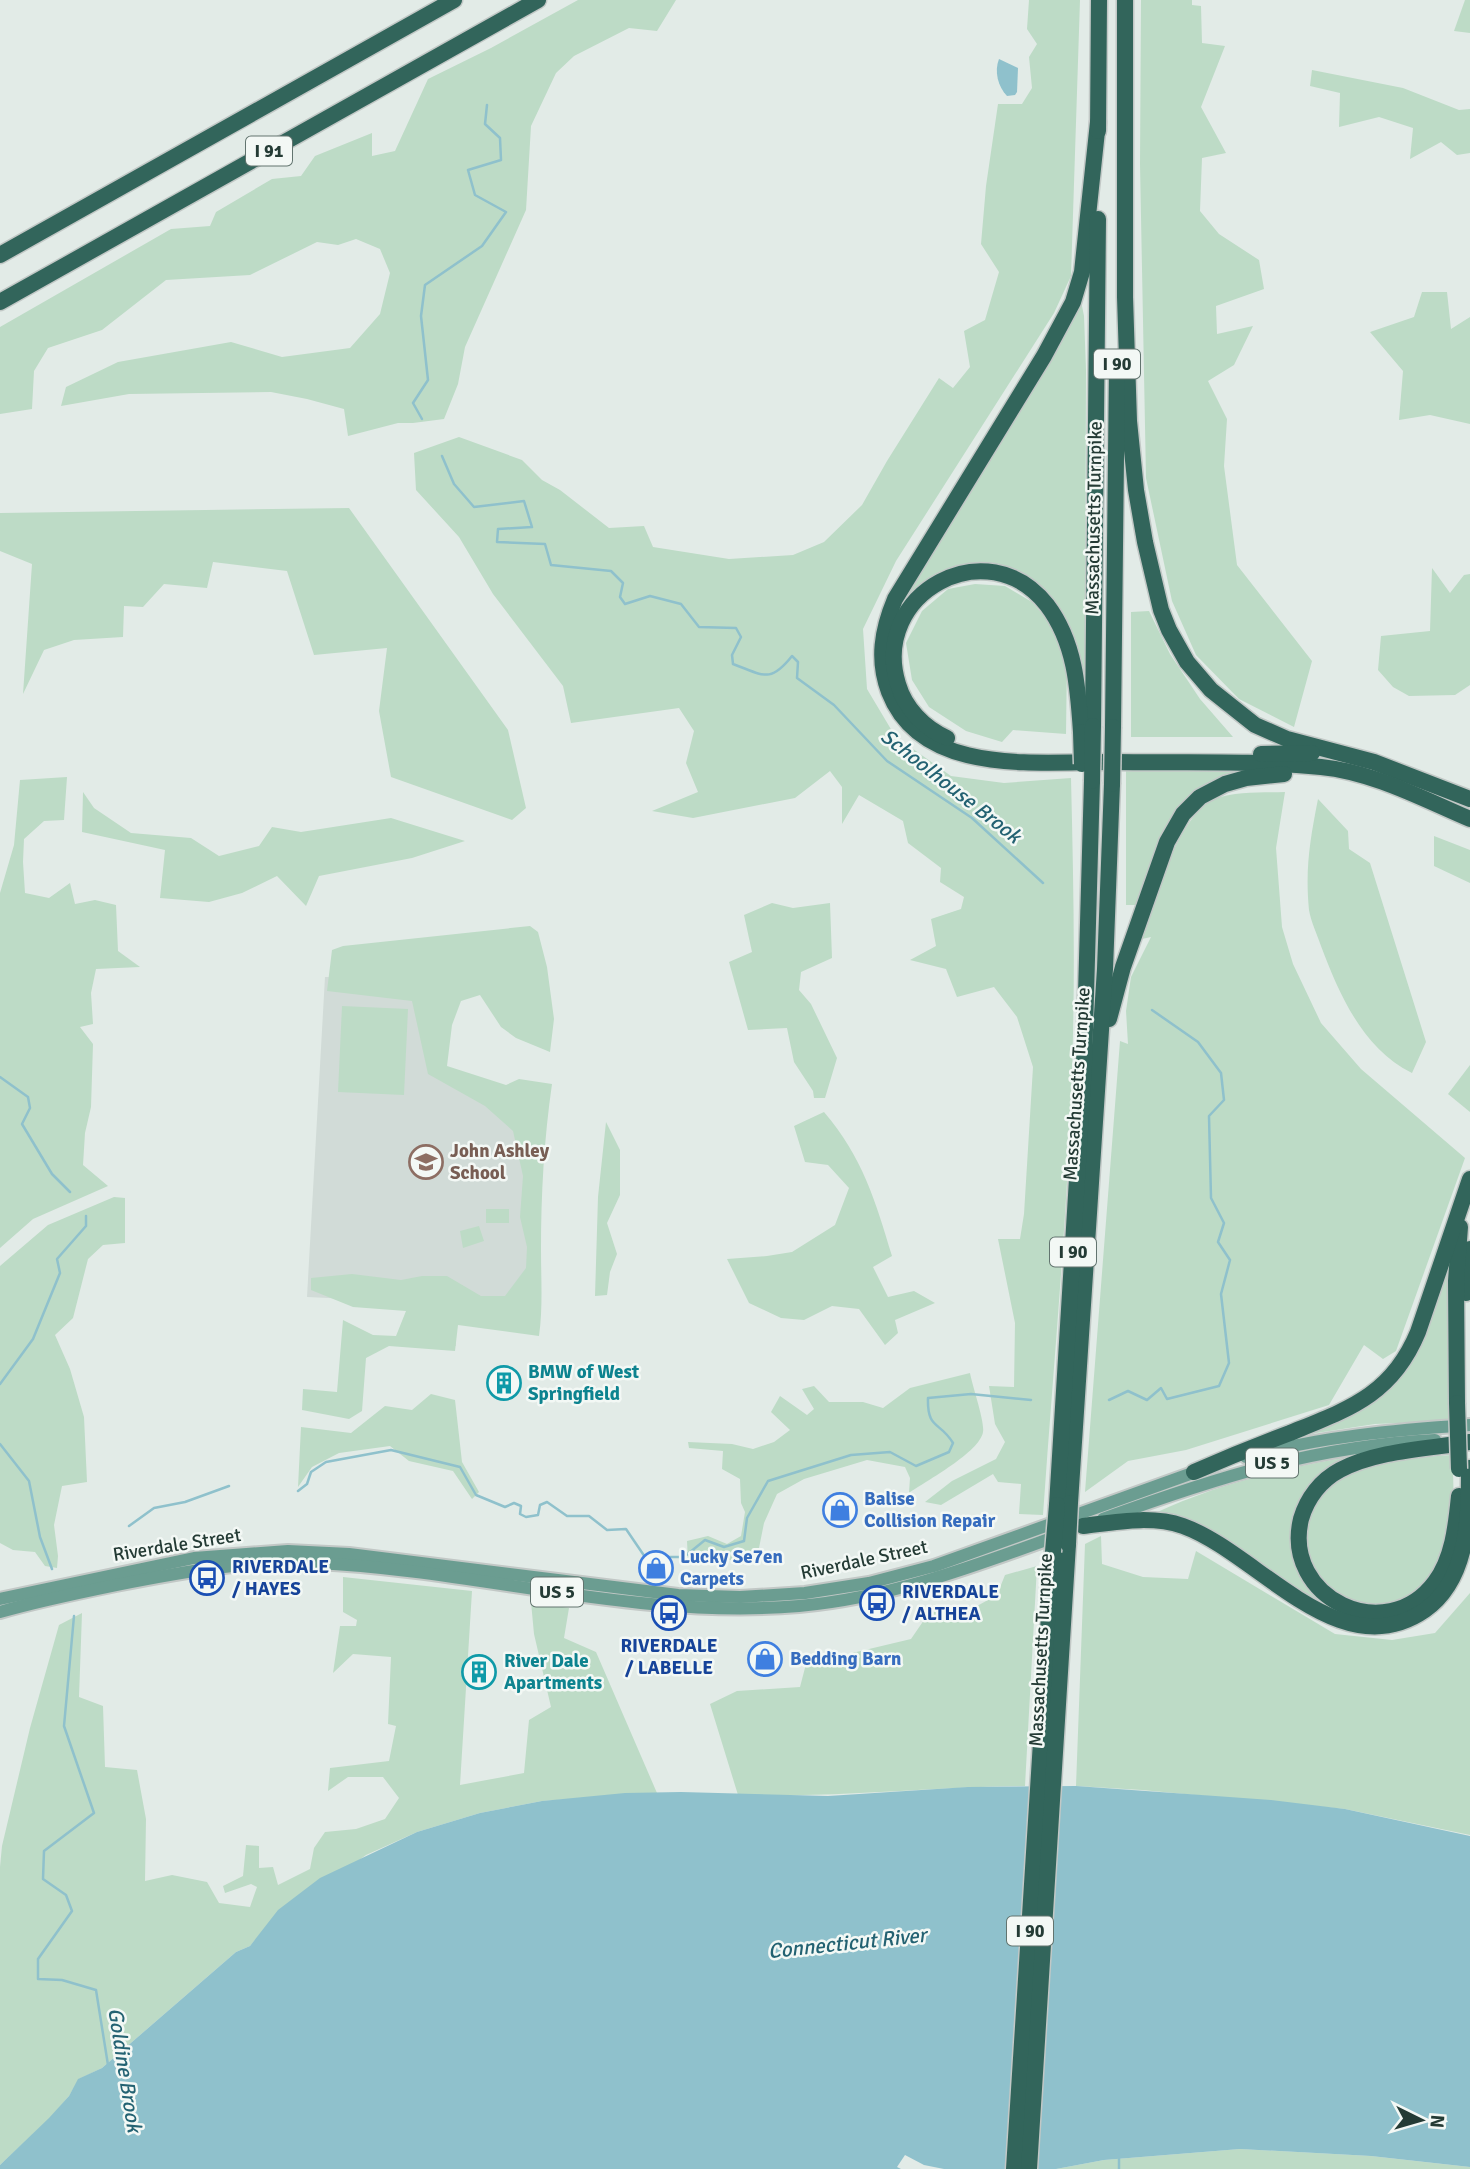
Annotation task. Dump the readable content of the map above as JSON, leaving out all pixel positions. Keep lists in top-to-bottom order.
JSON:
{
  "streets": {
    "highway": ["I 91", "I 90", "Massachusetts Turnpike"],
    "main road": ["US 5", "Riverdale Street"]
  },
  "water": ["Schoolhouse Brook", "Connecticut River", "Goldine Brook"],
  "places": {
    "school or university": ["John Ashley School"],
    "building": ["BMW of West Springfield", "River Dale Apartments"],
    "shop": ["Balise Collision Repair", "Lucky Se7en Carpets", "Bedding Barn"],
    "bus stop": ["RIVERDALE / HAYES", "RIVERDALE / ALTHEA", "RIVERDALE / LABELLE"]
  },
  "north": "right"
}
